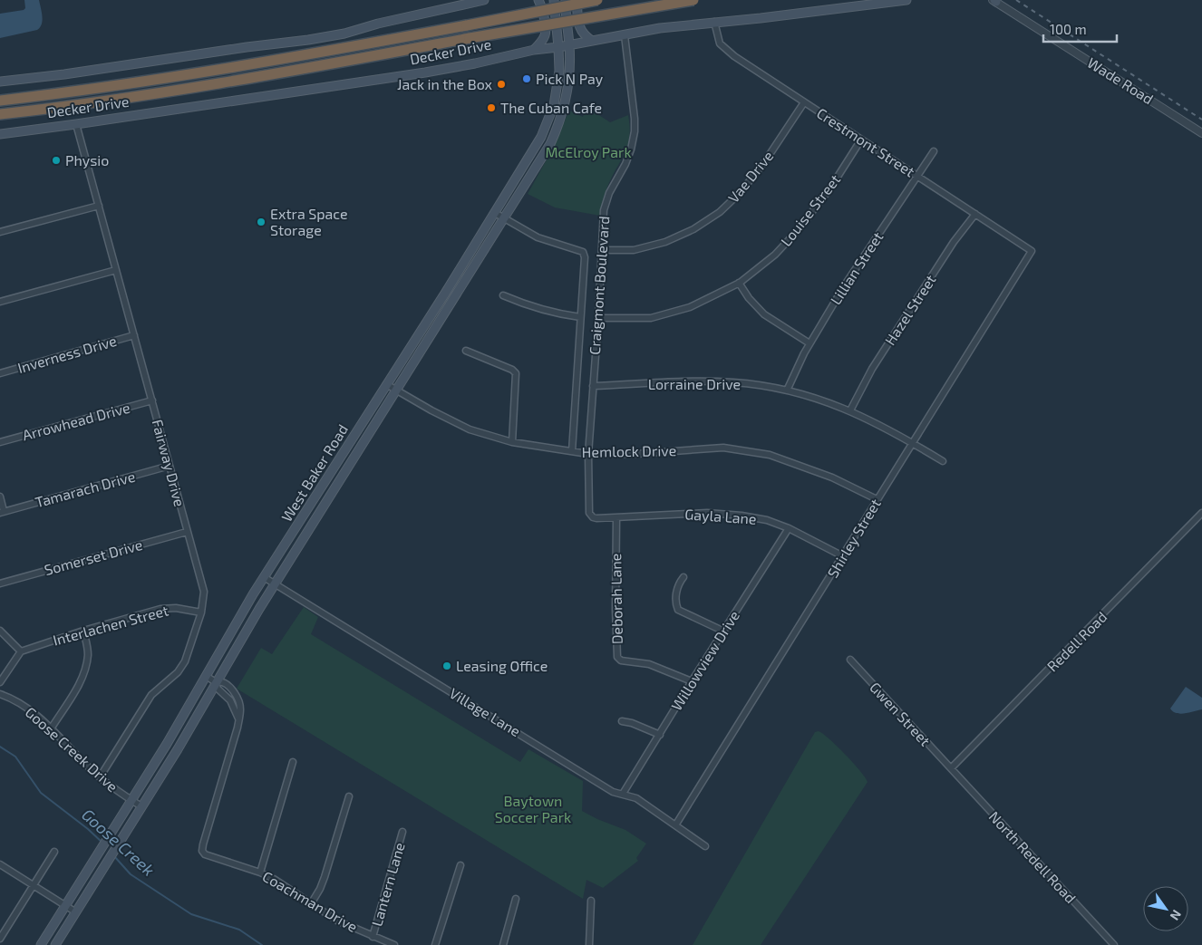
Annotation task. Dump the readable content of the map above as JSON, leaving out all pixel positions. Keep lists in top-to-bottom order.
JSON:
{
  "streets": {
    "highway": ["Decker Drive"],
    "main road": ["West Baker Road"],
    "street": [
      "Wade Road",
      "Crestmont Street",
      "Vae Drive",
      "Louise Street",
      "Lillian Street",
      "Craigmont Boulevard",
      "Hazel Street",
      "Inverness Drive",
      "Lorraine Drive",
      "Arrowhead Drive",
      "Hemlock Drive",
      "Fairway Drive",
      "Tamarach Drive",
      "Gayla Lane",
      "Shirley Street",
      "Somerset Drive",
      "Deborah Lane",
      "Interlachen Street",
      "Redell Road",
      "Willowview Drive",
      "Village Lane",
      "Gwen Street",
      "Goose Creek Drive",
      "North Redell Road",
      "Lantern Lane",
      "Coachman Drive"
    ]
  },
  "crossings": [
    ["Decker Drive", "Crestmont Street"],
    ["Decker Drive", "Craigmont Boulevard"],
    ["Decker Drive", "Fairway Drive"],
    ["Decker Drive", "West Baker Road"],
    ["Crestmont Street", "Vae Drive"],
    ["Crestmont Street", "Louise Street"],
    ["Crestmont Street", "Lillian Street"],
    ["Crestmont Street", "Hazel Street"],
    ["Crestmont Street", "Shirley Street"],
    ["Vae Drive", "Craigmont Boulevard"],
    ["Louise Street", "Craigmont Boulevard"],
    ["Lillian Street", "Lorraine Drive"],
    ["Craigmont Boulevard", "Lorraine Drive"],
    ["Craigmont Boulevard", "Hemlock Drive"],
    ["Craigmont Boulevard", "Gayla Lane"],
    ["Craigmont Boulevard", "Deborah Lane"],
    ["Hazel Street", "Lorraine Drive"],
    ["Inverness Drive", "Fairway Drive"],
    ["Lorraine Drive", "Shirley Street"],
    ["Arrowhead Drive", "Fairway Drive"],
    ["Hemlock Drive", "West Baker Road"],
    ["Hemlock Drive", "Shirley Street"],
    ["Fairway Drive", "Tamarach Drive"],
    ["Fairway Drive", "Somerset Drive"],
    ["Fairway Drive", "Interlachen Street"],
    ["Fairway Drive", "Goose Creek Drive"],
    ["West Baker Road", "Village Lane"],
    ["West Baker Road", "Goose Creek Drive"],
    ["West Baker Road", "Coachman Drive"],
    ["Gayla Lane", "Shirley Street"],
    ["Gayla Lane", "Deborah Lane"],
    ["Gayla Lane", "Willowview Drive"],
    ["Shirley Street", "Village Lane"],
    ["Deborah Lane", "Willowview Drive"],
    ["Redell Road", "Gwen Street"],
    ["Redell Road", "North Redell Road"],
    ["Willowview Drive", "Village Lane"],
    ["Gwen Street", "North Redell Road"],
    ["Lantern Lane", "Coachman Drive"]
  ],
  "water": ["Goose Creek"],
  "parks": ["McElroy Park", "Baytown Soccer Park"],
  "places": [
    "Pick N Pay",
    "Jack in the Box",
    "The Cuban Cafe",
    "Physio",
    "Extra Space Storage",
    "Leasing Office"
  ],
  "scale_bar": "100 m",
  "north": "bottom right"
}
